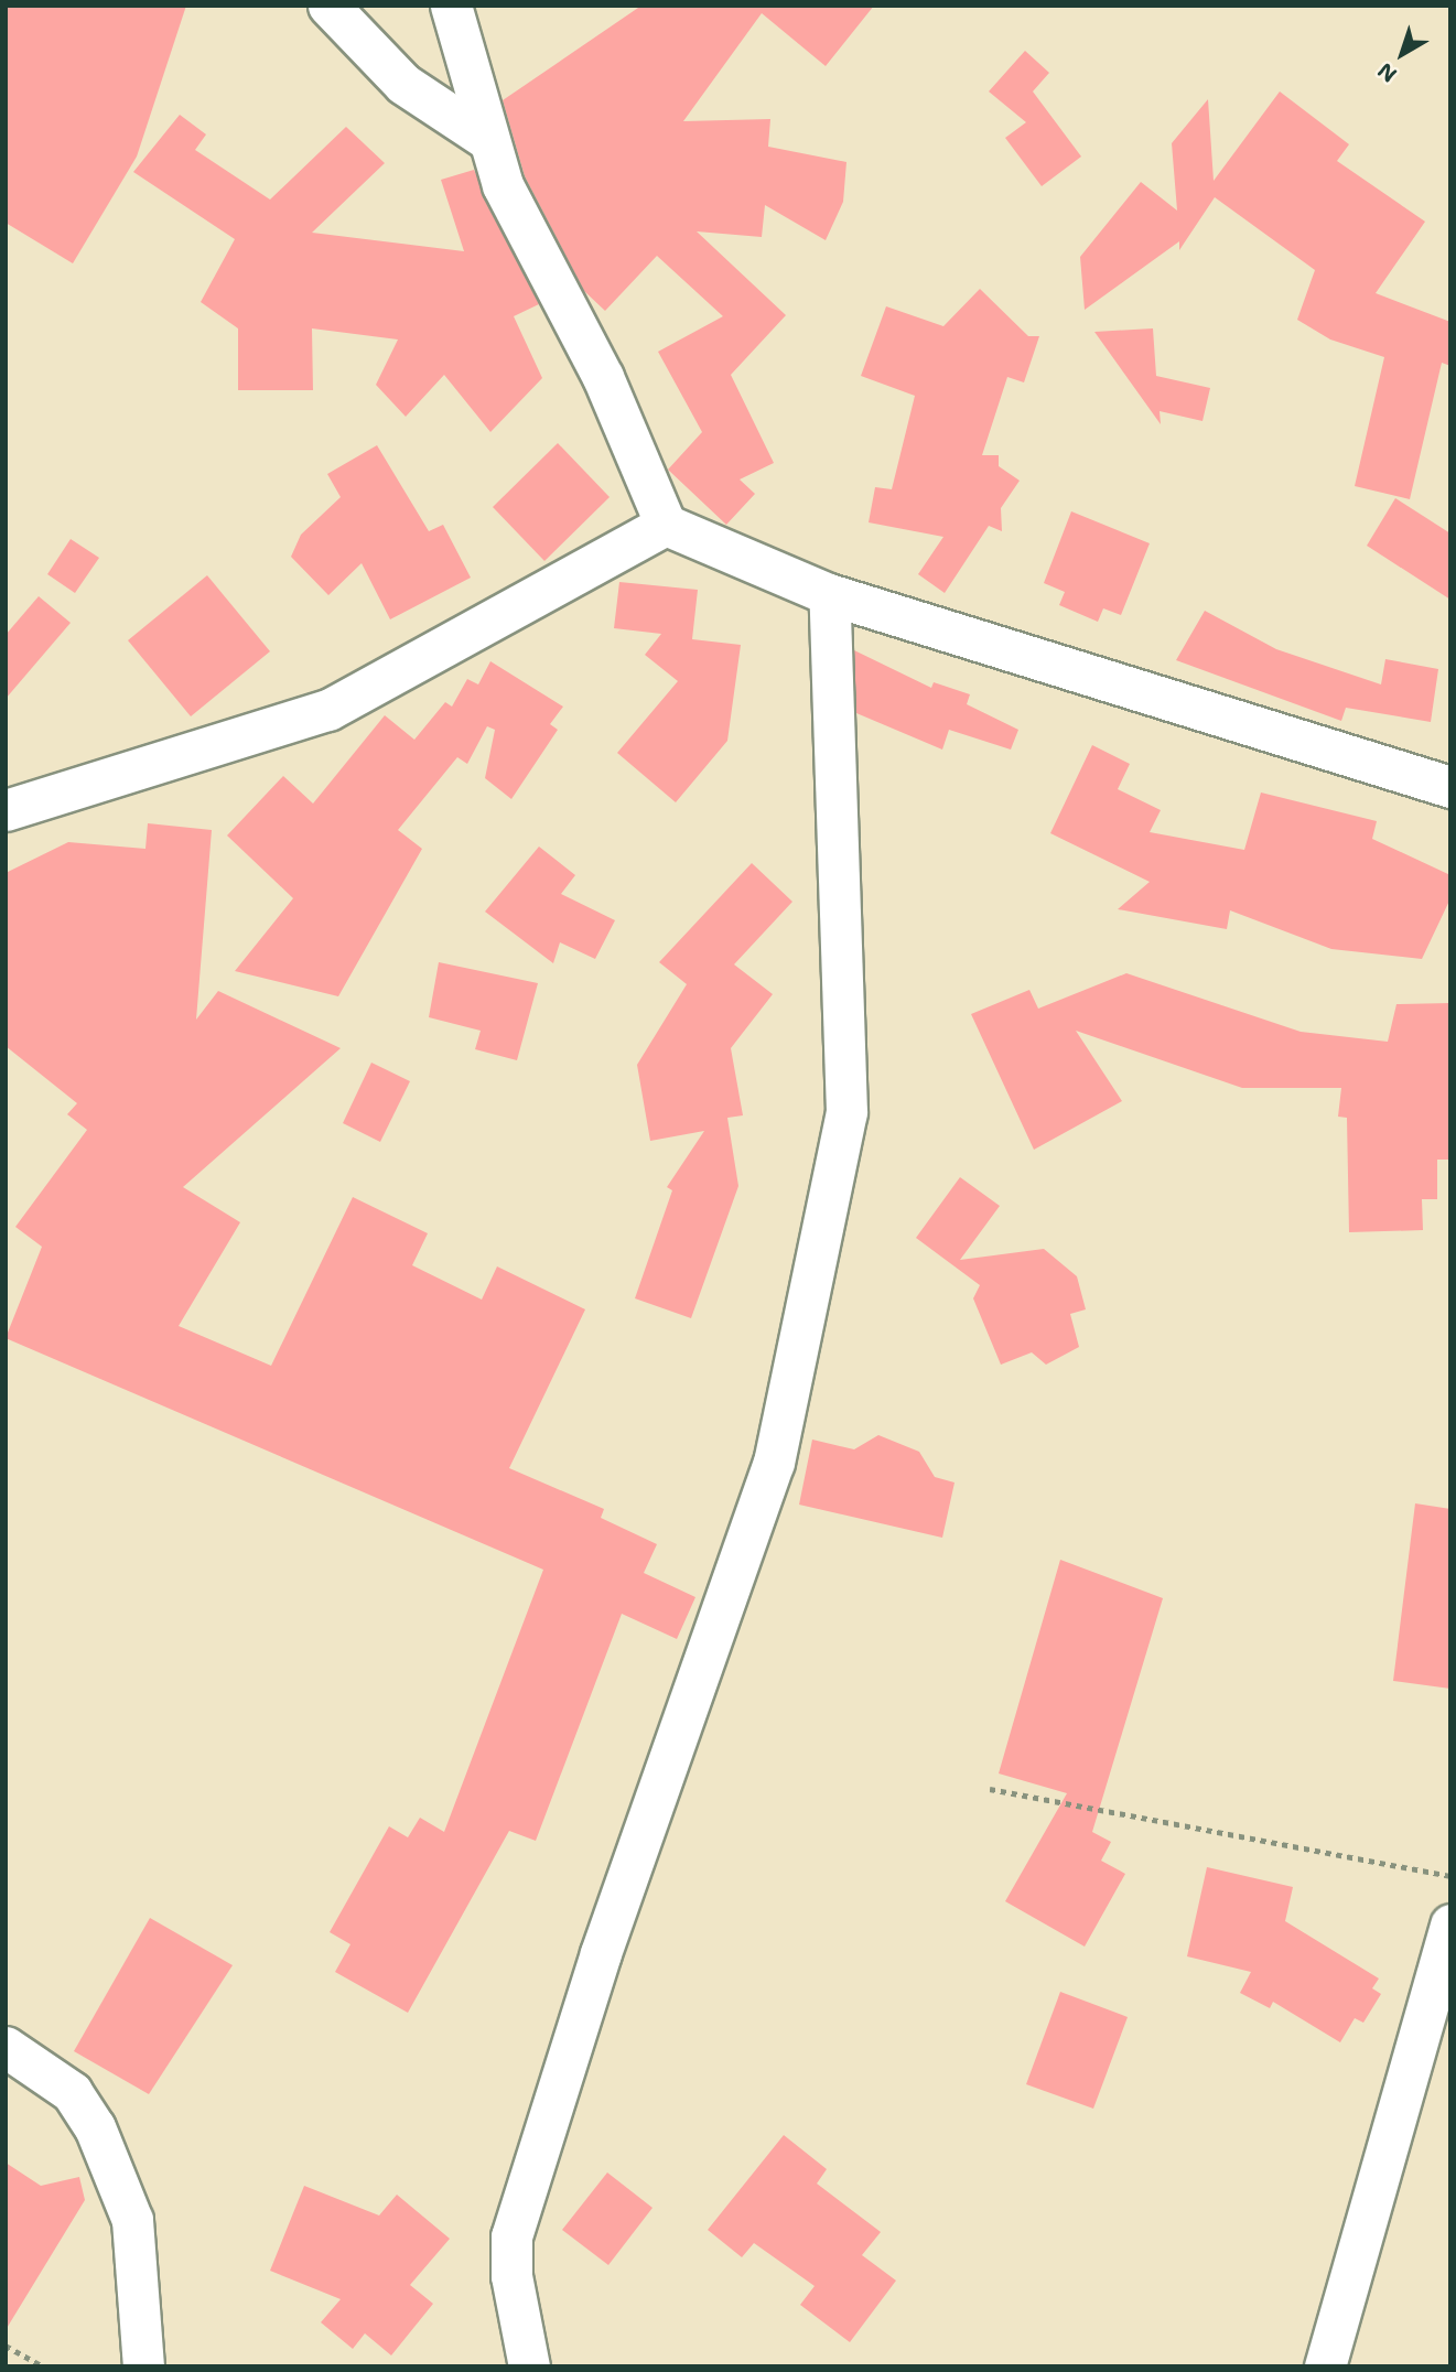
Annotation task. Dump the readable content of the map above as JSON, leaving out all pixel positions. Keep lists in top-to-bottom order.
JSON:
{
  "north": "bottom left"
}
